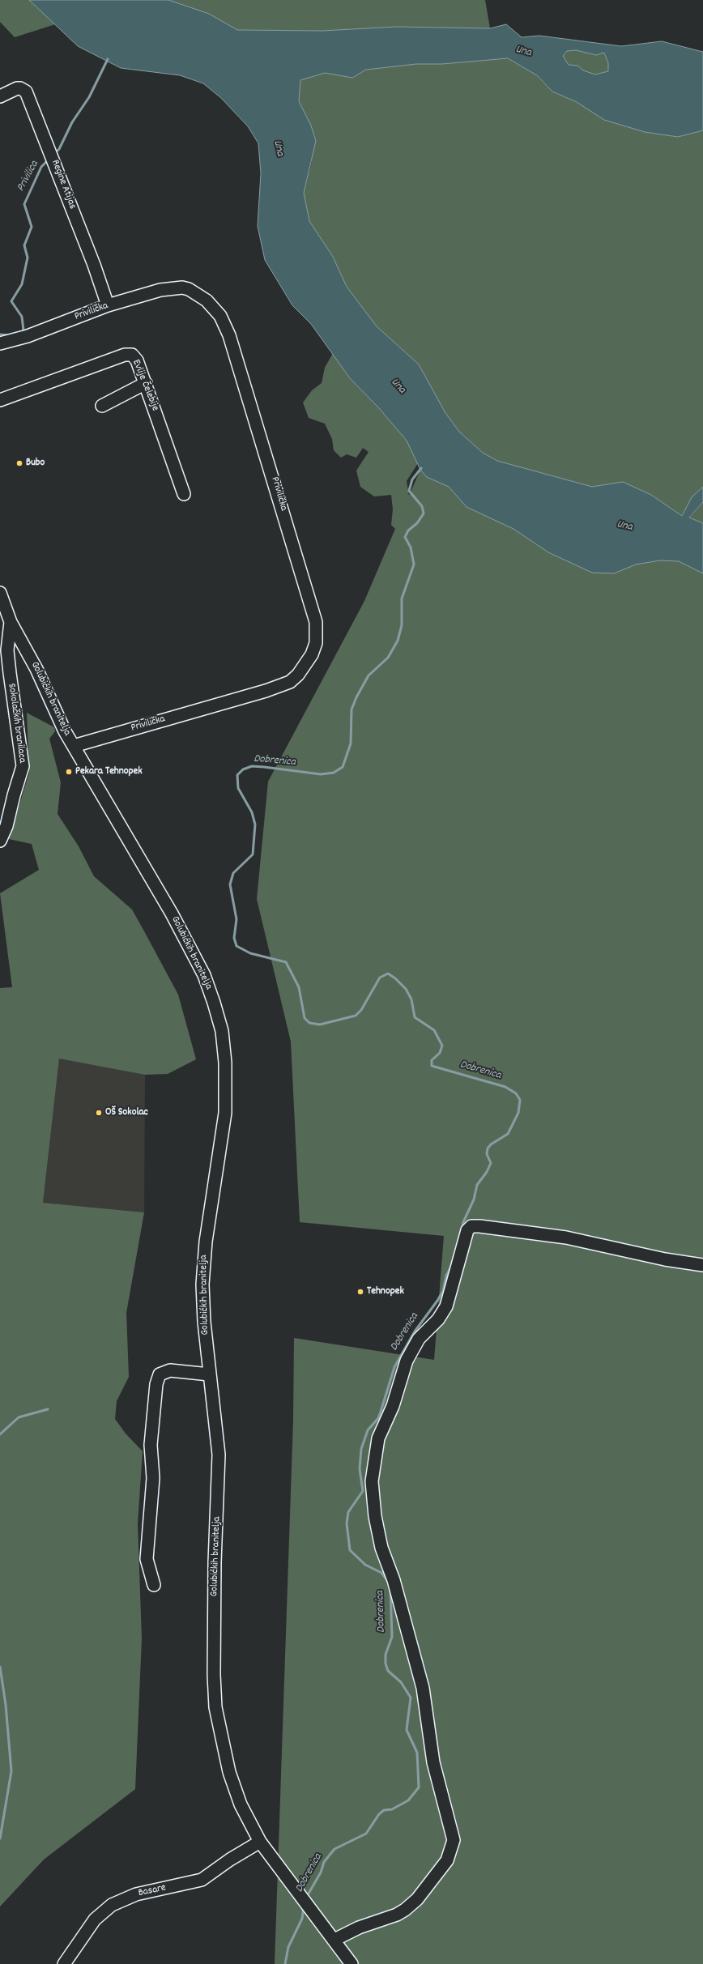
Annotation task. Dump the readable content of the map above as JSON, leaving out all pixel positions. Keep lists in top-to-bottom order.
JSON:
{
  "streets": {
    "street": [
      "Regine Atijas",
      "Privilička",
      "Evlije Čelebije",
      "Golubićkih branitelja",
      "Sokolačkih branilaca",
      "Basare"
    ]
  },
  "crossings": [
    ["Regine Atijas", "Privilička"],
    ["Privilička", "Golubićkih branitelja"],
    ["Golubićkih branitelja", "Sokolačkih branilaca"],
    ["Golubićkih branitelja", "Basare"]
  ],
  "water": ["Una", "Privilica", "Dobrenica"],
  "places": [
    "Bubo",
    "Pekara Tehnopek",
    "OŠ Sokolac",
    "Tehnopek"
  ]
}
